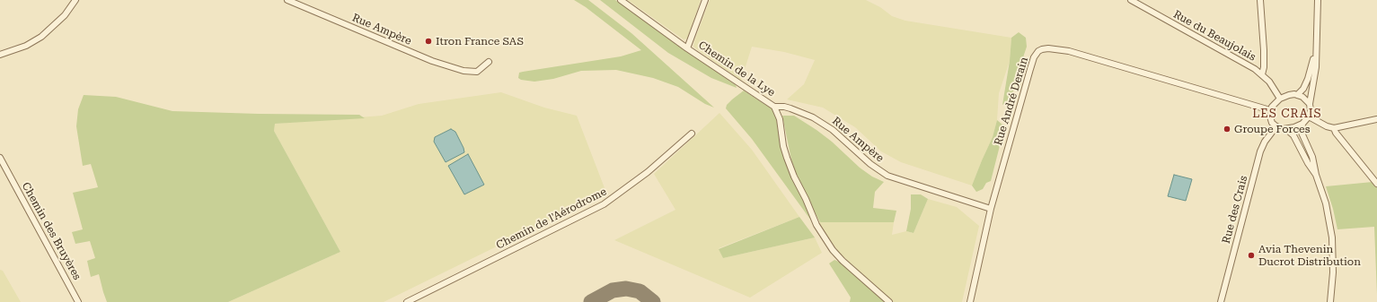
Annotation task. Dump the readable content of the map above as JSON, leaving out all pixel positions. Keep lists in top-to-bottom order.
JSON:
{
  "streets": {
    "street": [
      "Rue Ampère",
      "Rue du Beaujolais",
      "Chemin de la Lye",
      "Rue André Derain",
      "Rue des Crais",
      "Chemin de l'Aérodrome",
      "Chemin des Bruyères"
    ]
  },
  "crossings": [
    ["Rue Ampère", "Chemin de la Lye"],
    ["Rue Ampère", "Rue André Derain"],
    ["Rue du Beaujolais", "Rue André Derain"],
    ["Rue du Beaujolais", "Rue des Crais"],
    ["Rue André Derain", "Rue des Crais"]
  ],
  "districts": ["LES CRAIS"],
  "places": ["Itron France SAS", "Groupe Forces", "Avia Thevenin Ducrot Distribution"]
}
